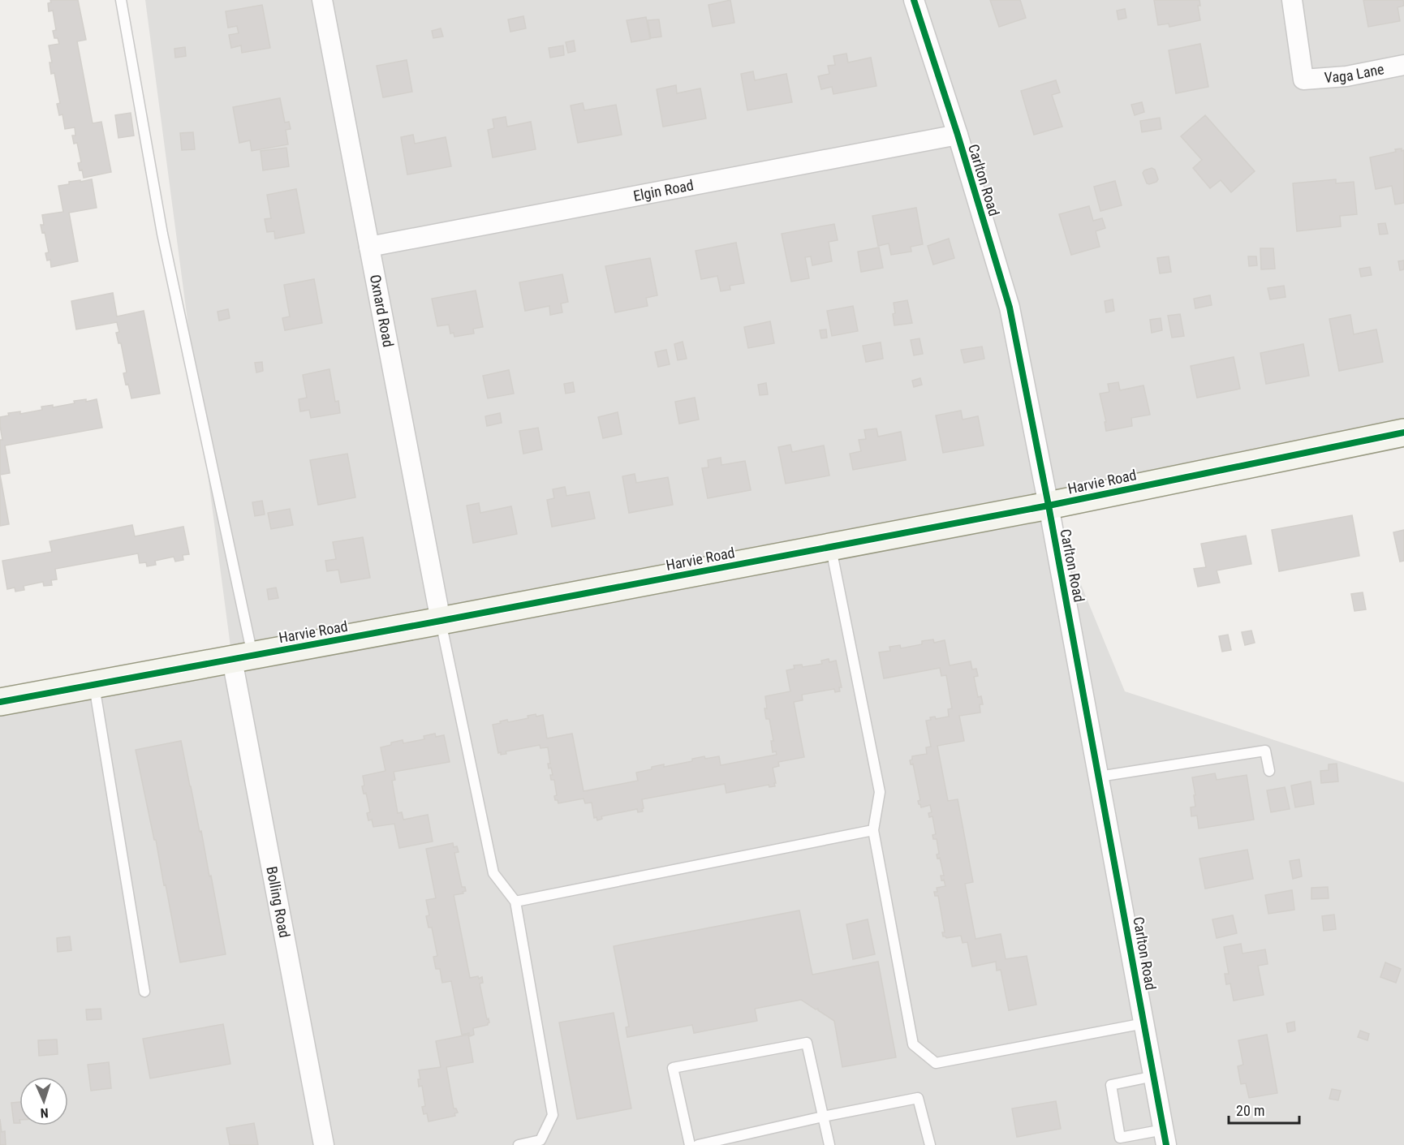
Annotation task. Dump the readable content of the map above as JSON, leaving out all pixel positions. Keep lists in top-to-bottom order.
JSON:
{
  "streets": {
    "street": [
      "Vaga Lane",
      "Carlton Road",
      "Elgin Road",
      "Oxnard Road",
      "Harvie Road",
      "Bolling Road"
    ]
  },
  "crossings": [
    ["Carlton Road", "Elgin Road"],
    ["Carlton Road", "Harvie Road"],
    ["Elgin Road", "Oxnard Road"],
    ["Oxnard Road", "Harvie Road"],
    ["Harvie Road", "Bolling Road"]
  ],
  "scale_bar": "20 m",
  "north": "bottom"
}
